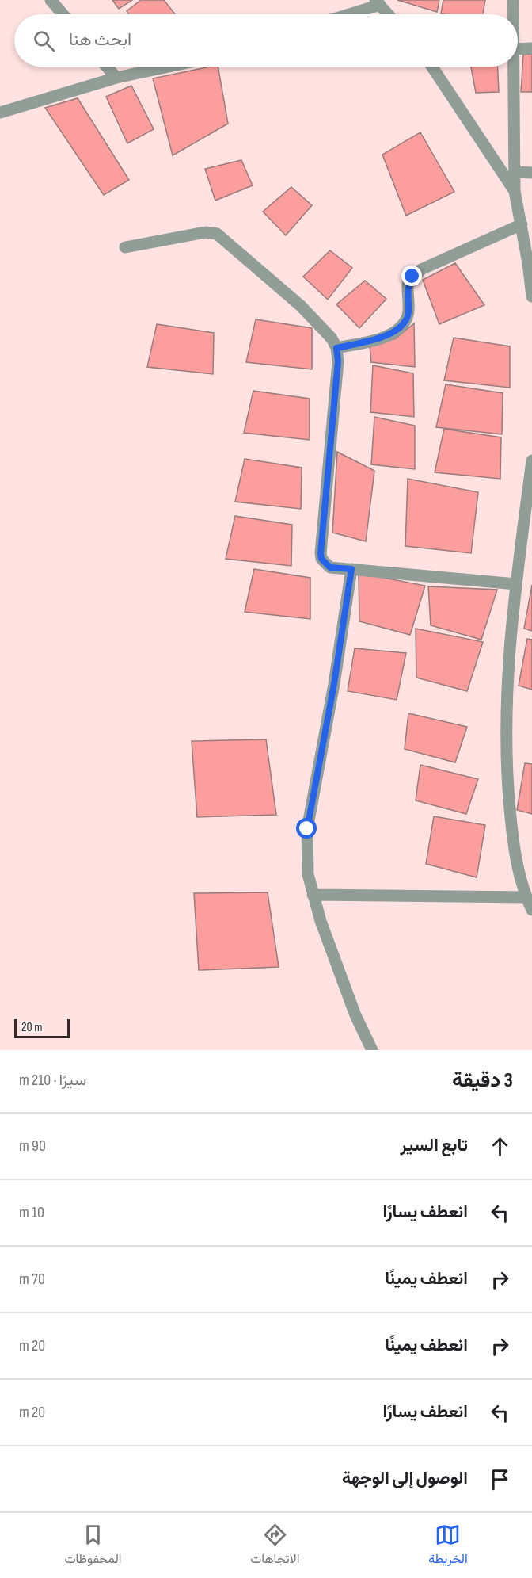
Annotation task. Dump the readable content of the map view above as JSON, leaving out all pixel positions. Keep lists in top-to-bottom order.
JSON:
{
  "scale_bar": "20 m",
  "page": {
    "search": "ابحث هنا",
    "scale": "20 m",
    "heading": ["3 دقيقة", "سيرًا · 210 m"],
    "list": [
      ["تابع السير", "90 m"],
      ["انعطف يسارًا", "10 m"],
      ["انعطف يمينًا", "70 m"],
      ["انعطف يمينًا", "20 m"],
      ["انعطف يسارًا", "20 m"],
      "الوصول إلى الوجهة"
    ],
    "nav": ["الخريطة", "الاتجاهات", "المحفوظات"]
  }
}
